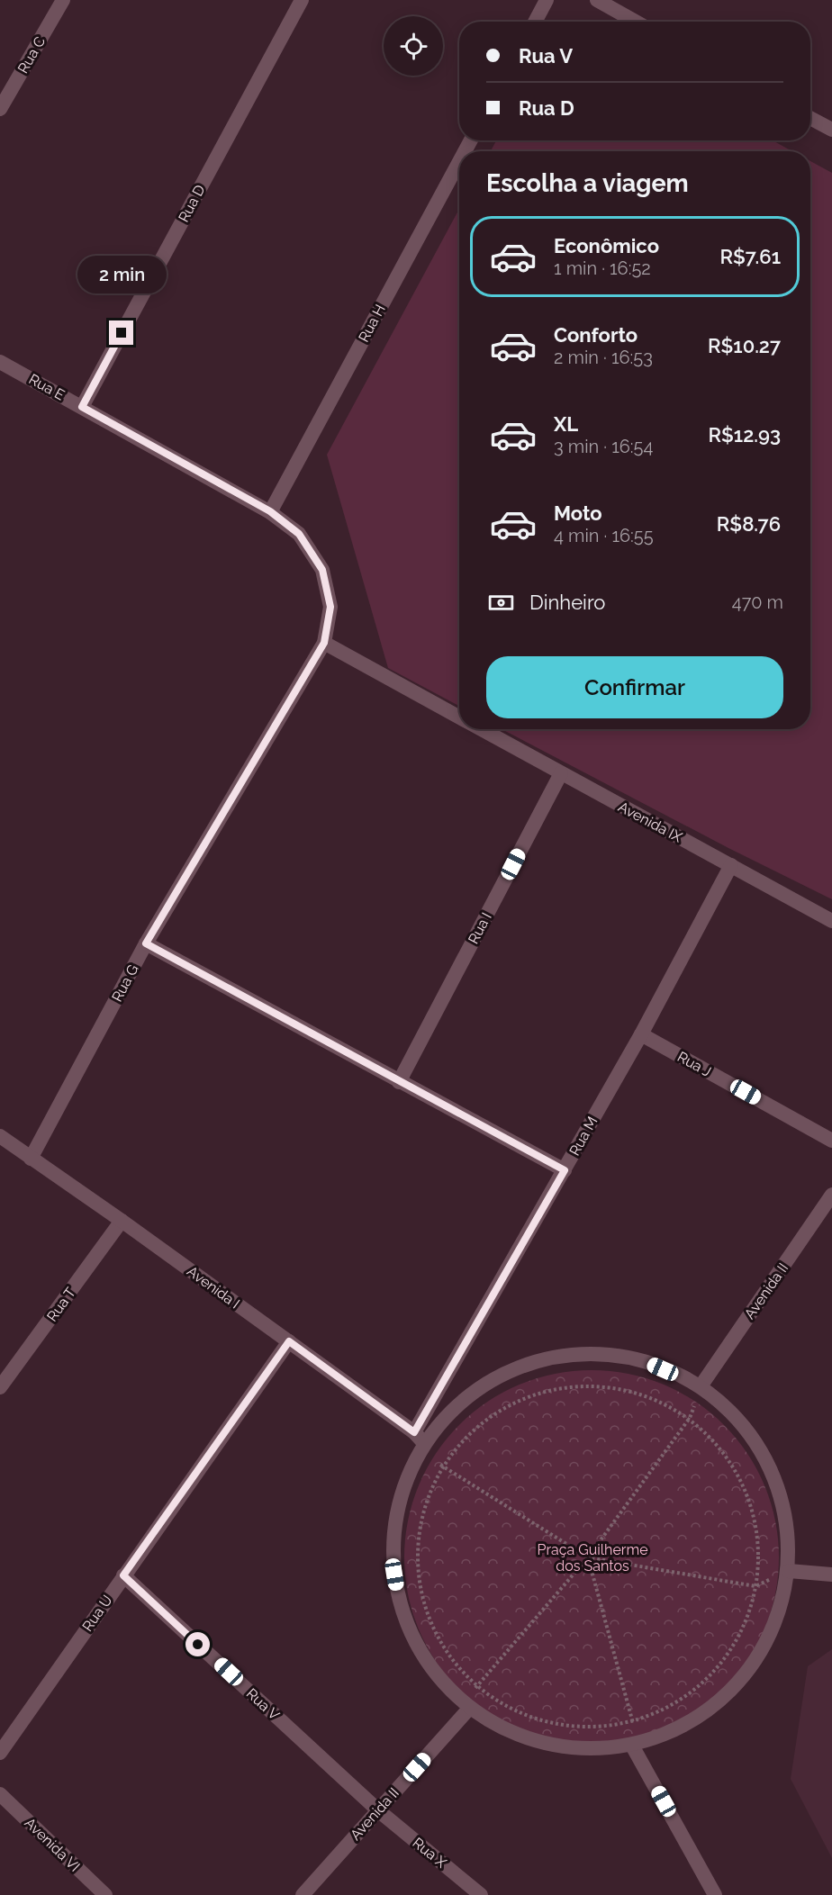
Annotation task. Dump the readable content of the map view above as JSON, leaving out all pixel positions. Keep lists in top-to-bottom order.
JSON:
{
  "streets": {
    "street": [
      "Rua C",
      "Rua D",
      "Rua H",
      "Rua E",
      "Avenida IX",
      "Rua I",
      "Rua G",
      "Rua J",
      "Rua M",
      "Avenida I",
      "Avenida II",
      "Rua T",
      "Rua U",
      "Rua V",
      "Avenida VI",
      "Rua X"
    ]
  },
  "crossings": [
    ["Rua D", "Rua E"],
    ["Rua H", "Rua E"],
    ["Rua E", "Avenida IX"],
    ["Rua E", "Rua G"],
    ["Avenida IX", "Rua I"],
    ["Avenida IX", "Rua G"],
    ["Avenida IX", "Rua M"],
    ["Rua G", "Avenida I"],
    ["Rua J", "Rua M"],
    ["Rua M", "Avenida I"],
    ["Avenida I", "Rua T"],
    ["Avenida I", "Rua U"],
    ["Avenida II", "Rua V"],
    ["Avenida II", "Rua X"],
    ["Rua U", "Rua V"],
    ["Rua V", "Rua X"]
  ],
  "parks": ["Praça Guilherme dos Santos"],
  "page": {
    "banner": ["Rua V", "Rua D"],
    "heading": "Escolha a viagem",
    "list": [
      {
        "name": "Econômico",
        "note": "1 min · 16:52",
        "value": "R$7.61"
      },
      {
        "name": "Conforto",
        "note": "2 min · 16:53",
        "value": "R$10.27"
      },
      {
        "name": "XL",
        "note": "3 min · 16:54",
        "value": "R$12.93"
      },
      {
        "name": "Moto",
        "note": "4 min · 16:55",
        "value": "R$8.76"
      }
    ],
    "bubble": "2 min",
    "pay": ["Dinheiro", "470 m"],
    "buttons": "Confirmar"
  }
}
